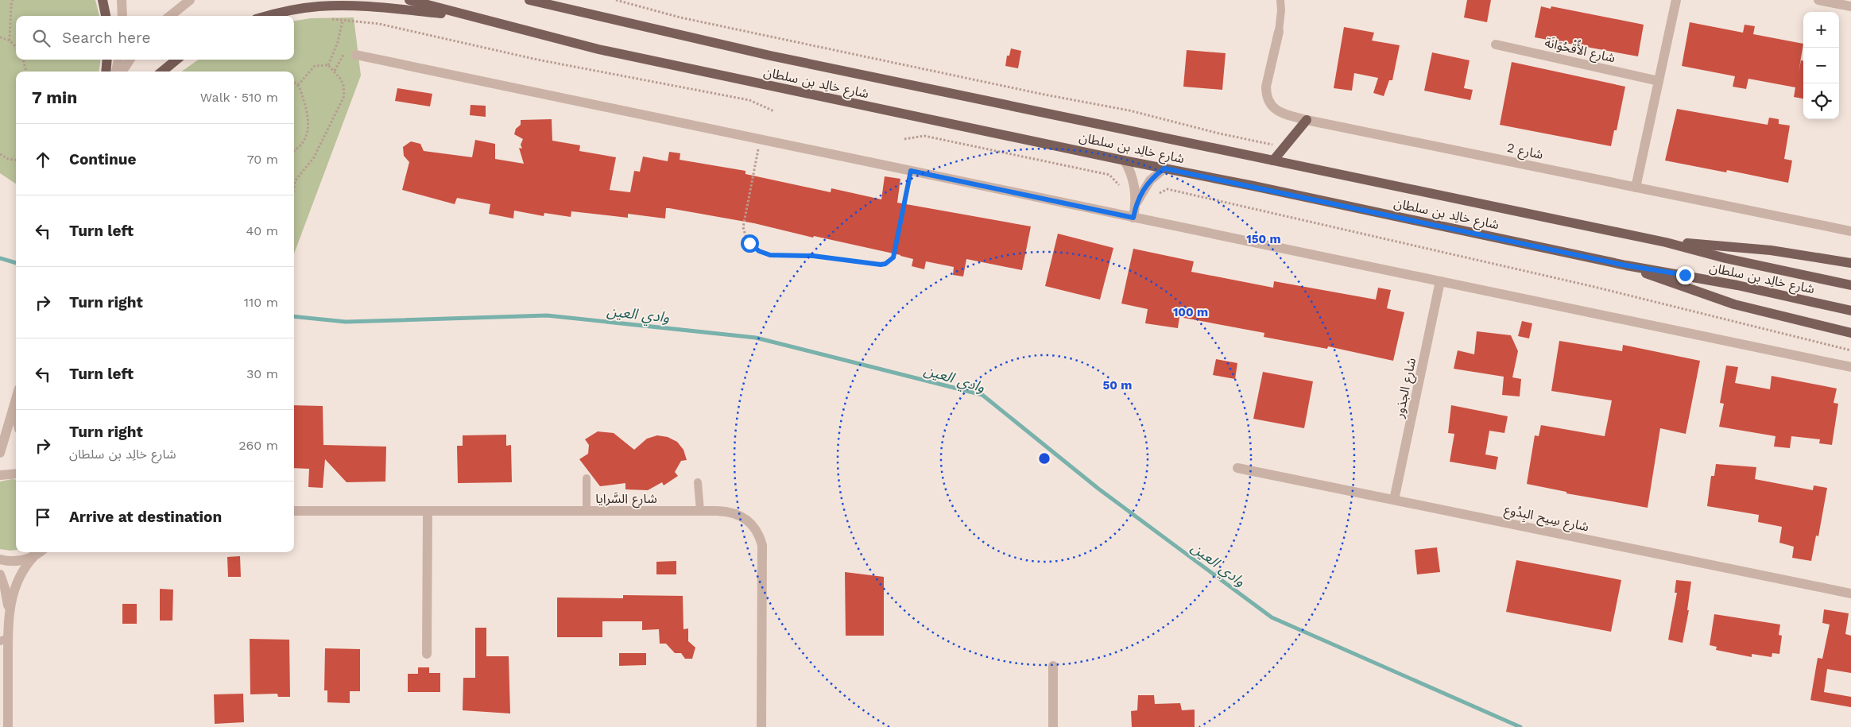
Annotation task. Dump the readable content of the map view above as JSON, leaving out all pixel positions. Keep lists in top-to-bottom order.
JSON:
{
  "streets": {
    "main road": ["شارع خالِد بن سلطان"],
    "street": [
      "شارع الأُقْحُوَانَة",
      "شارع 2",
      "شارع الجذور",
      "شارع السَّرايا",
      "شارع سِيح البِدُوع"
    ]
  },
  "crossings": [
    ["شارع الجذور", "شارع سِيح البِدُوع"]
  ],
  "water": ["وادي العين"],
  "page": {
    "map_buttons": ["+", "−"],
    "search": "Search here",
    "heading": ["7 min", "Walk · 510 m"],
    "list": [
      ["Continue", "70 m"],
      ["Turn left", "40 m"],
      ["Turn right", "110 m"],
      ["Turn left", "30 m"],
      ["Turn right", "شارع خالِد بن سلطان", "260 m"],
      "Arrive at destination"
    ]
  },
  "rings": ["150 m", "100 m", "50 m"]
}
